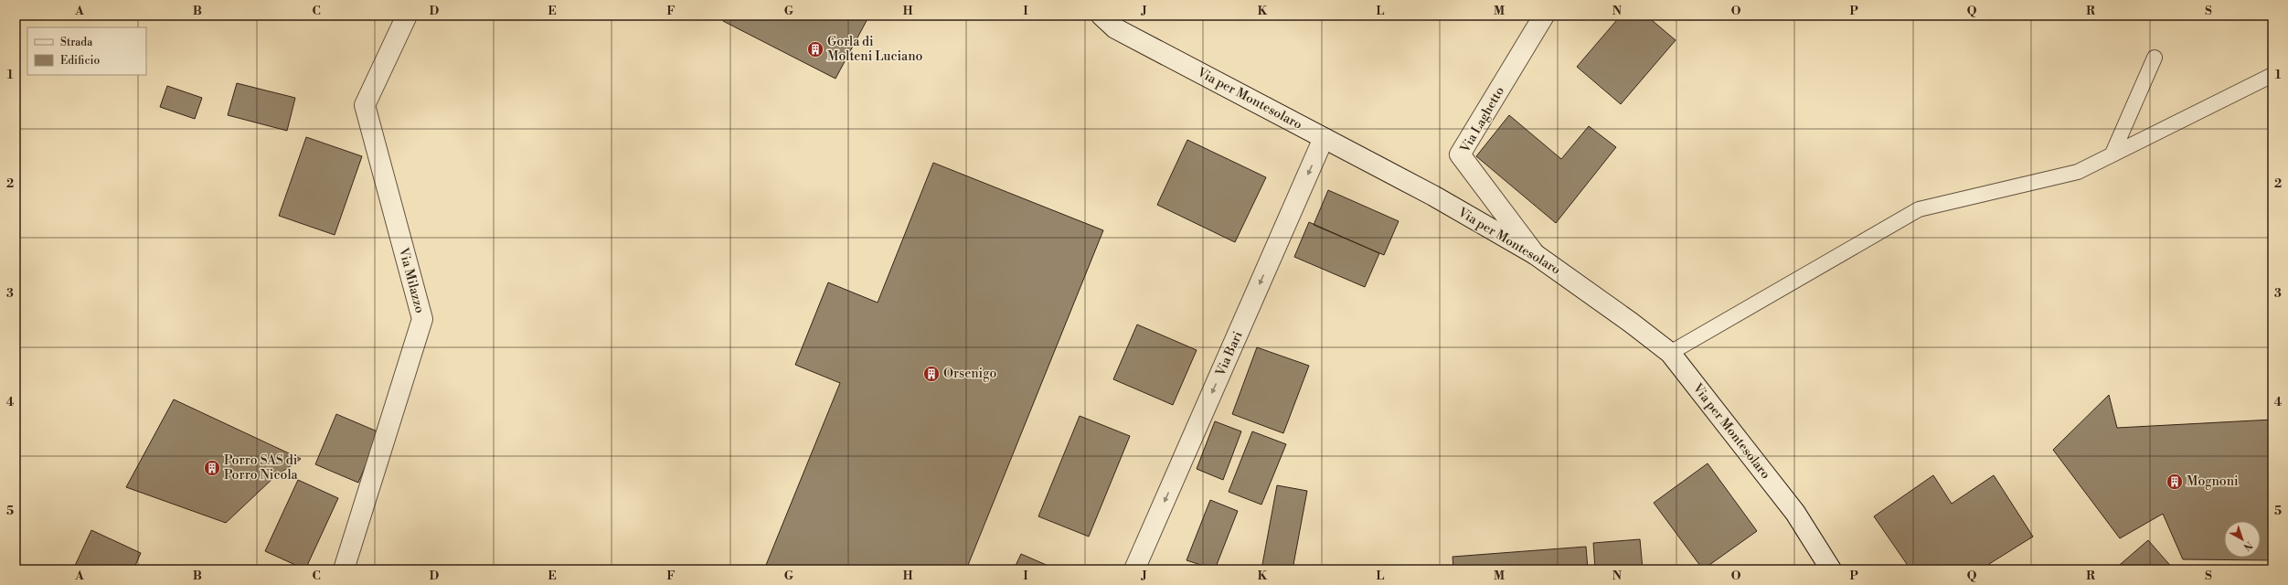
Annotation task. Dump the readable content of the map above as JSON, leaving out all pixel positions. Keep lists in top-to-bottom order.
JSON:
{
  "streets": {
    "street": [
      "Via per Montesolaro",
      "Via Laghetto",
      "Via Milazzo",
      "Via Bari"
    ]
  },
  "crossings": [
    ["Via per Montesolaro", "Via Laghetto"],
    ["Via per Montesolaro", "Via Bari"]
  ],
  "one_way": ["Via Bari"],
  "places": {
    "building": [
      "Gorla di Molteni Luciano",
      "Orsenigo",
      "Porro SAS di Porro Nicola",
      "Mognoni"
    ]
  },
  "legend": ["Strada", "Edificio"],
  "north": "bottom right",
  "grid": {
    "columns": [
      "A",
      "B",
      "C",
      "D",
      "E",
      "F",
      "G",
      "H",
      "I",
      "J",
      "K",
      "L",
      "M",
      "N",
      "O",
      "P",
      "Q",
      "R",
      "S"
    ],
    "rows": [
      "1",
      "2",
      "3",
      "4",
      "5"
    ]
  }
}
